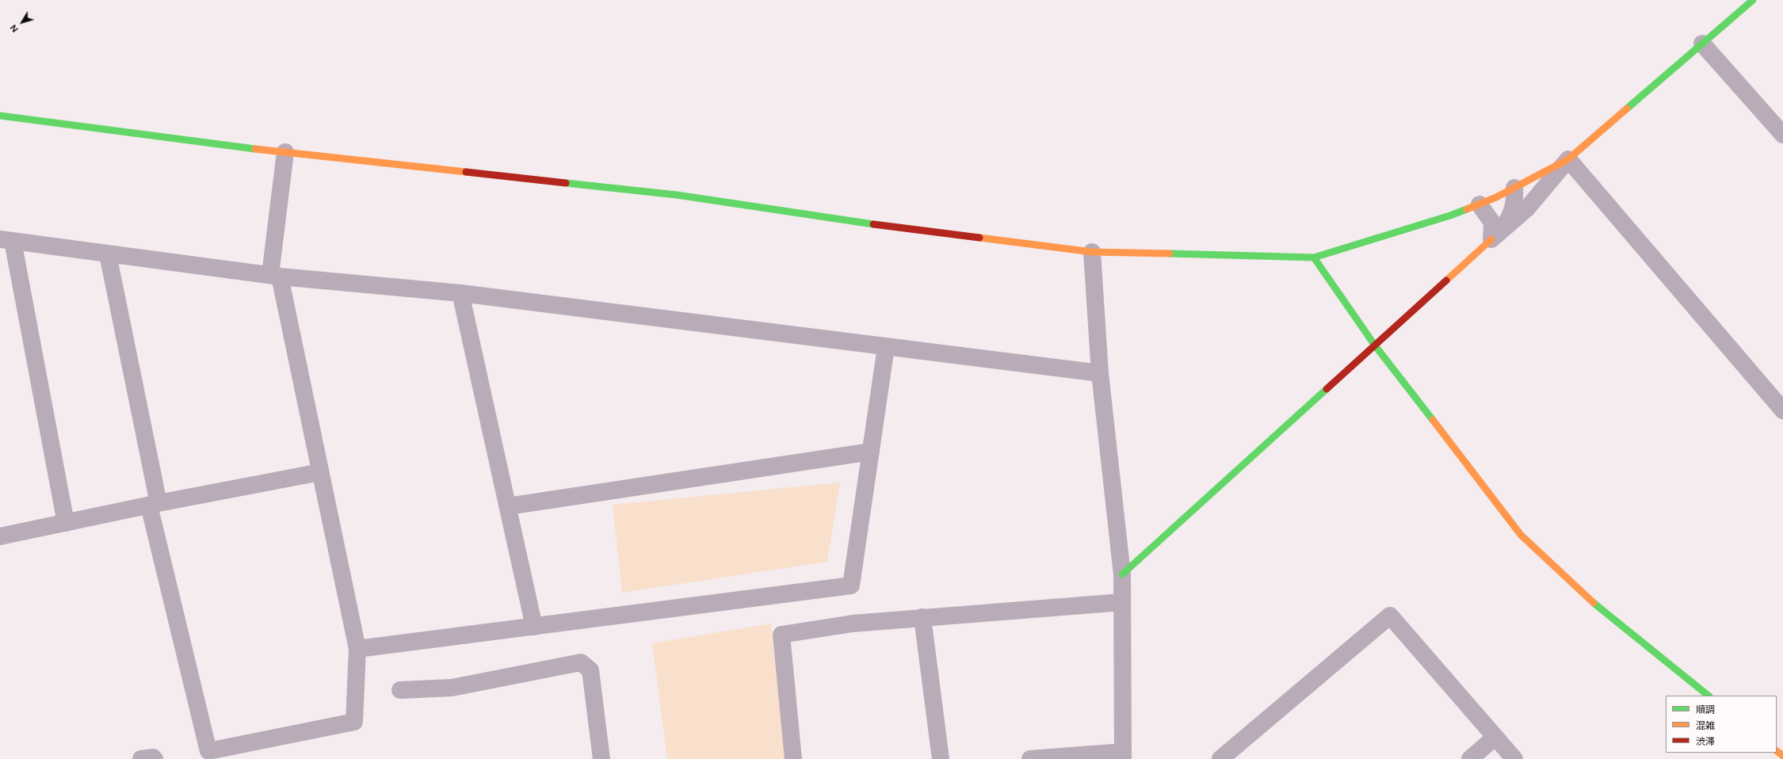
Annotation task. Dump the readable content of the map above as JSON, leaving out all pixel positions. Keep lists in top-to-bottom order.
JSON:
{
  "legend": ["順調", "混雑", "渋滞"],
  "north": "bottom left"
}
